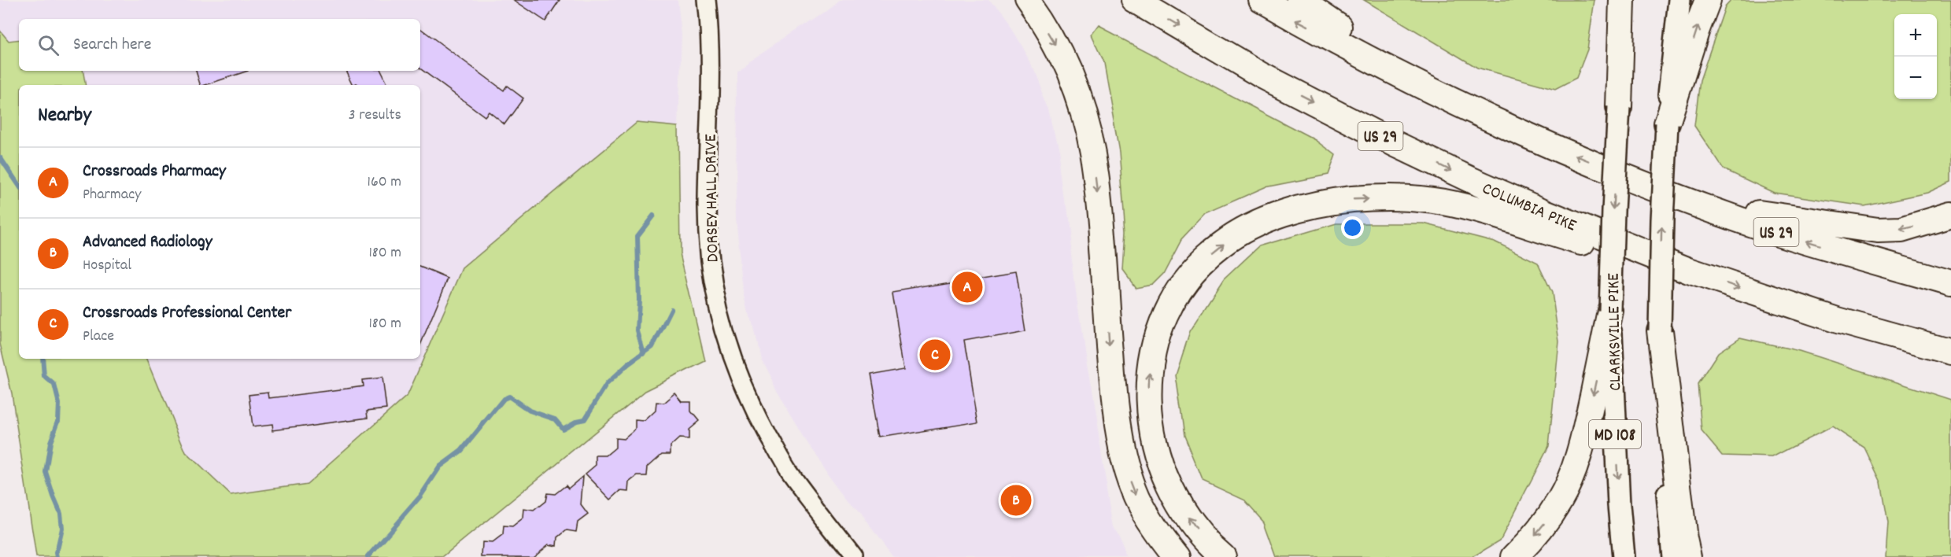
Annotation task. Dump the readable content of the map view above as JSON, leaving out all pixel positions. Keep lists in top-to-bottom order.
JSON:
{
  "streets": {
    "highway": ["US 29", "COLUMBIA PIKE"],
    "main road": ["CLARKSVILLE PIKE", "MD 108"],
    "street": ["DORSEY HALL DRIVE"]
  },
  "crossings": [
    ["CLARKSVILLE PIKE", "MD 108"]
  ],
  "page": {
    "map_buttons": ["+", "−"],
    "search": "Search here",
    "heading": ["Nearby", "3 results"],
    "list": [
      {
        "mark": "A",
        "name": "Crossroads Pharmacy",
        "note": "Pharmacy",
        "value": "160 m"
      },
      {
        "mark": "B",
        "name": "Advanced Radiology",
        "note": "Hospital",
        "value": "180 m"
      },
      {
        "mark": "C",
        "name": "Crossroads Professional Center",
        "note": "Place",
        "value": "180 m"
      }
    ],
    "pins": ["A", "C", "B"]
  }
}
